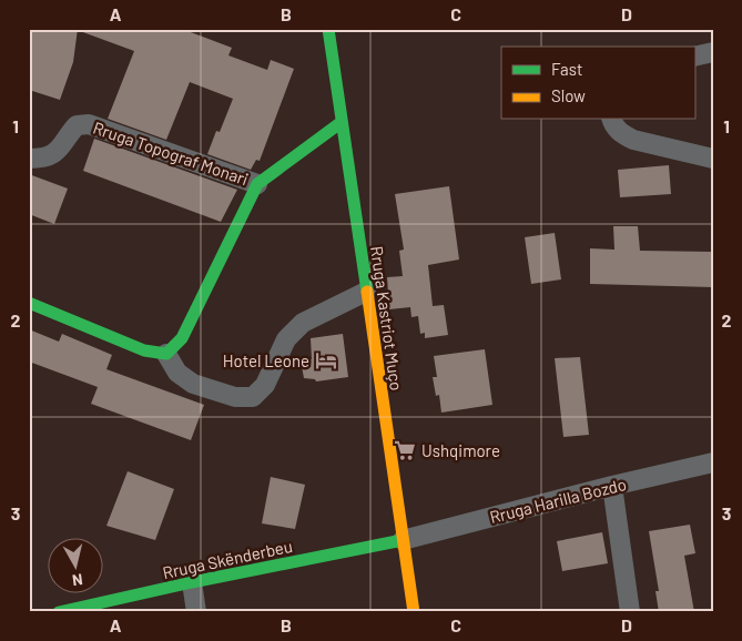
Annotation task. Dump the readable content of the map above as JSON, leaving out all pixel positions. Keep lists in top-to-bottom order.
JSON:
{
  "streets": {
    "street": [
      "Rruga Topograf Monari",
      "Rruga Kastriot Muço",
      "Rruga Harilla Bozdo",
      "Rruga Skënderbeu"
    ]
  },
  "crossings": [
    ["Rruga Topograf Monari", "Rruga Kastriot Muço"],
    ["Rruga Kastriot Muço", "Rruga Harilla Bozdo"],
    ["Rruga Kastriot Muço", "Rruga Skënderbeu"],
    ["Rruga Harilla Bozdo", "Rruga Skënderbeu"]
  ],
  "places": {
    "hotel": ["Hotel Leone"],
    "supermarket": ["Ushqimore"]
  },
  "legend": ["Fast", "Slow"],
  "north": "bottom",
  "grid": {
    "columns": [
      "A",
      "B",
      "C",
      "D"
    ],
    "rows": ["1", "2", "3"]
  }
}
